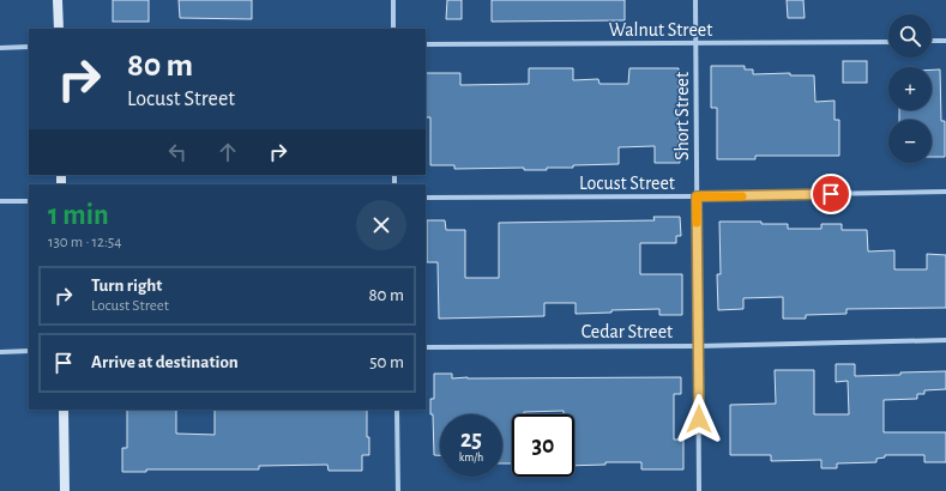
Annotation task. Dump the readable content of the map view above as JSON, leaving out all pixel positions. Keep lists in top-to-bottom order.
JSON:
{
  "streets": {
    "street": [
      "Walnut Street",
      "Short Street",
      "Locust Street",
      "Cedar Street"
    ]
  },
  "crossings": [
    ["Walnut Street", "Short Street"],
    ["Short Street", "Locust Street"],
    ["Short Street", "Cedar Street"]
  ],
  "page": {
    "map_buttons": ["+", "−"],
    "turn": ["80 m", "Locust Street"],
    "heading": ["1 min", "130 m · 12:54"],
    "list": [
      {
        "name": "Turn right",
        "note": "Locust Street",
        "value": "80 m"
      },
      {
        "name": "Arrive at destination",
        "value": "50 m"
      }
    ],
    "speed": "25 km/h",
    "limit": "30"
  }
}
